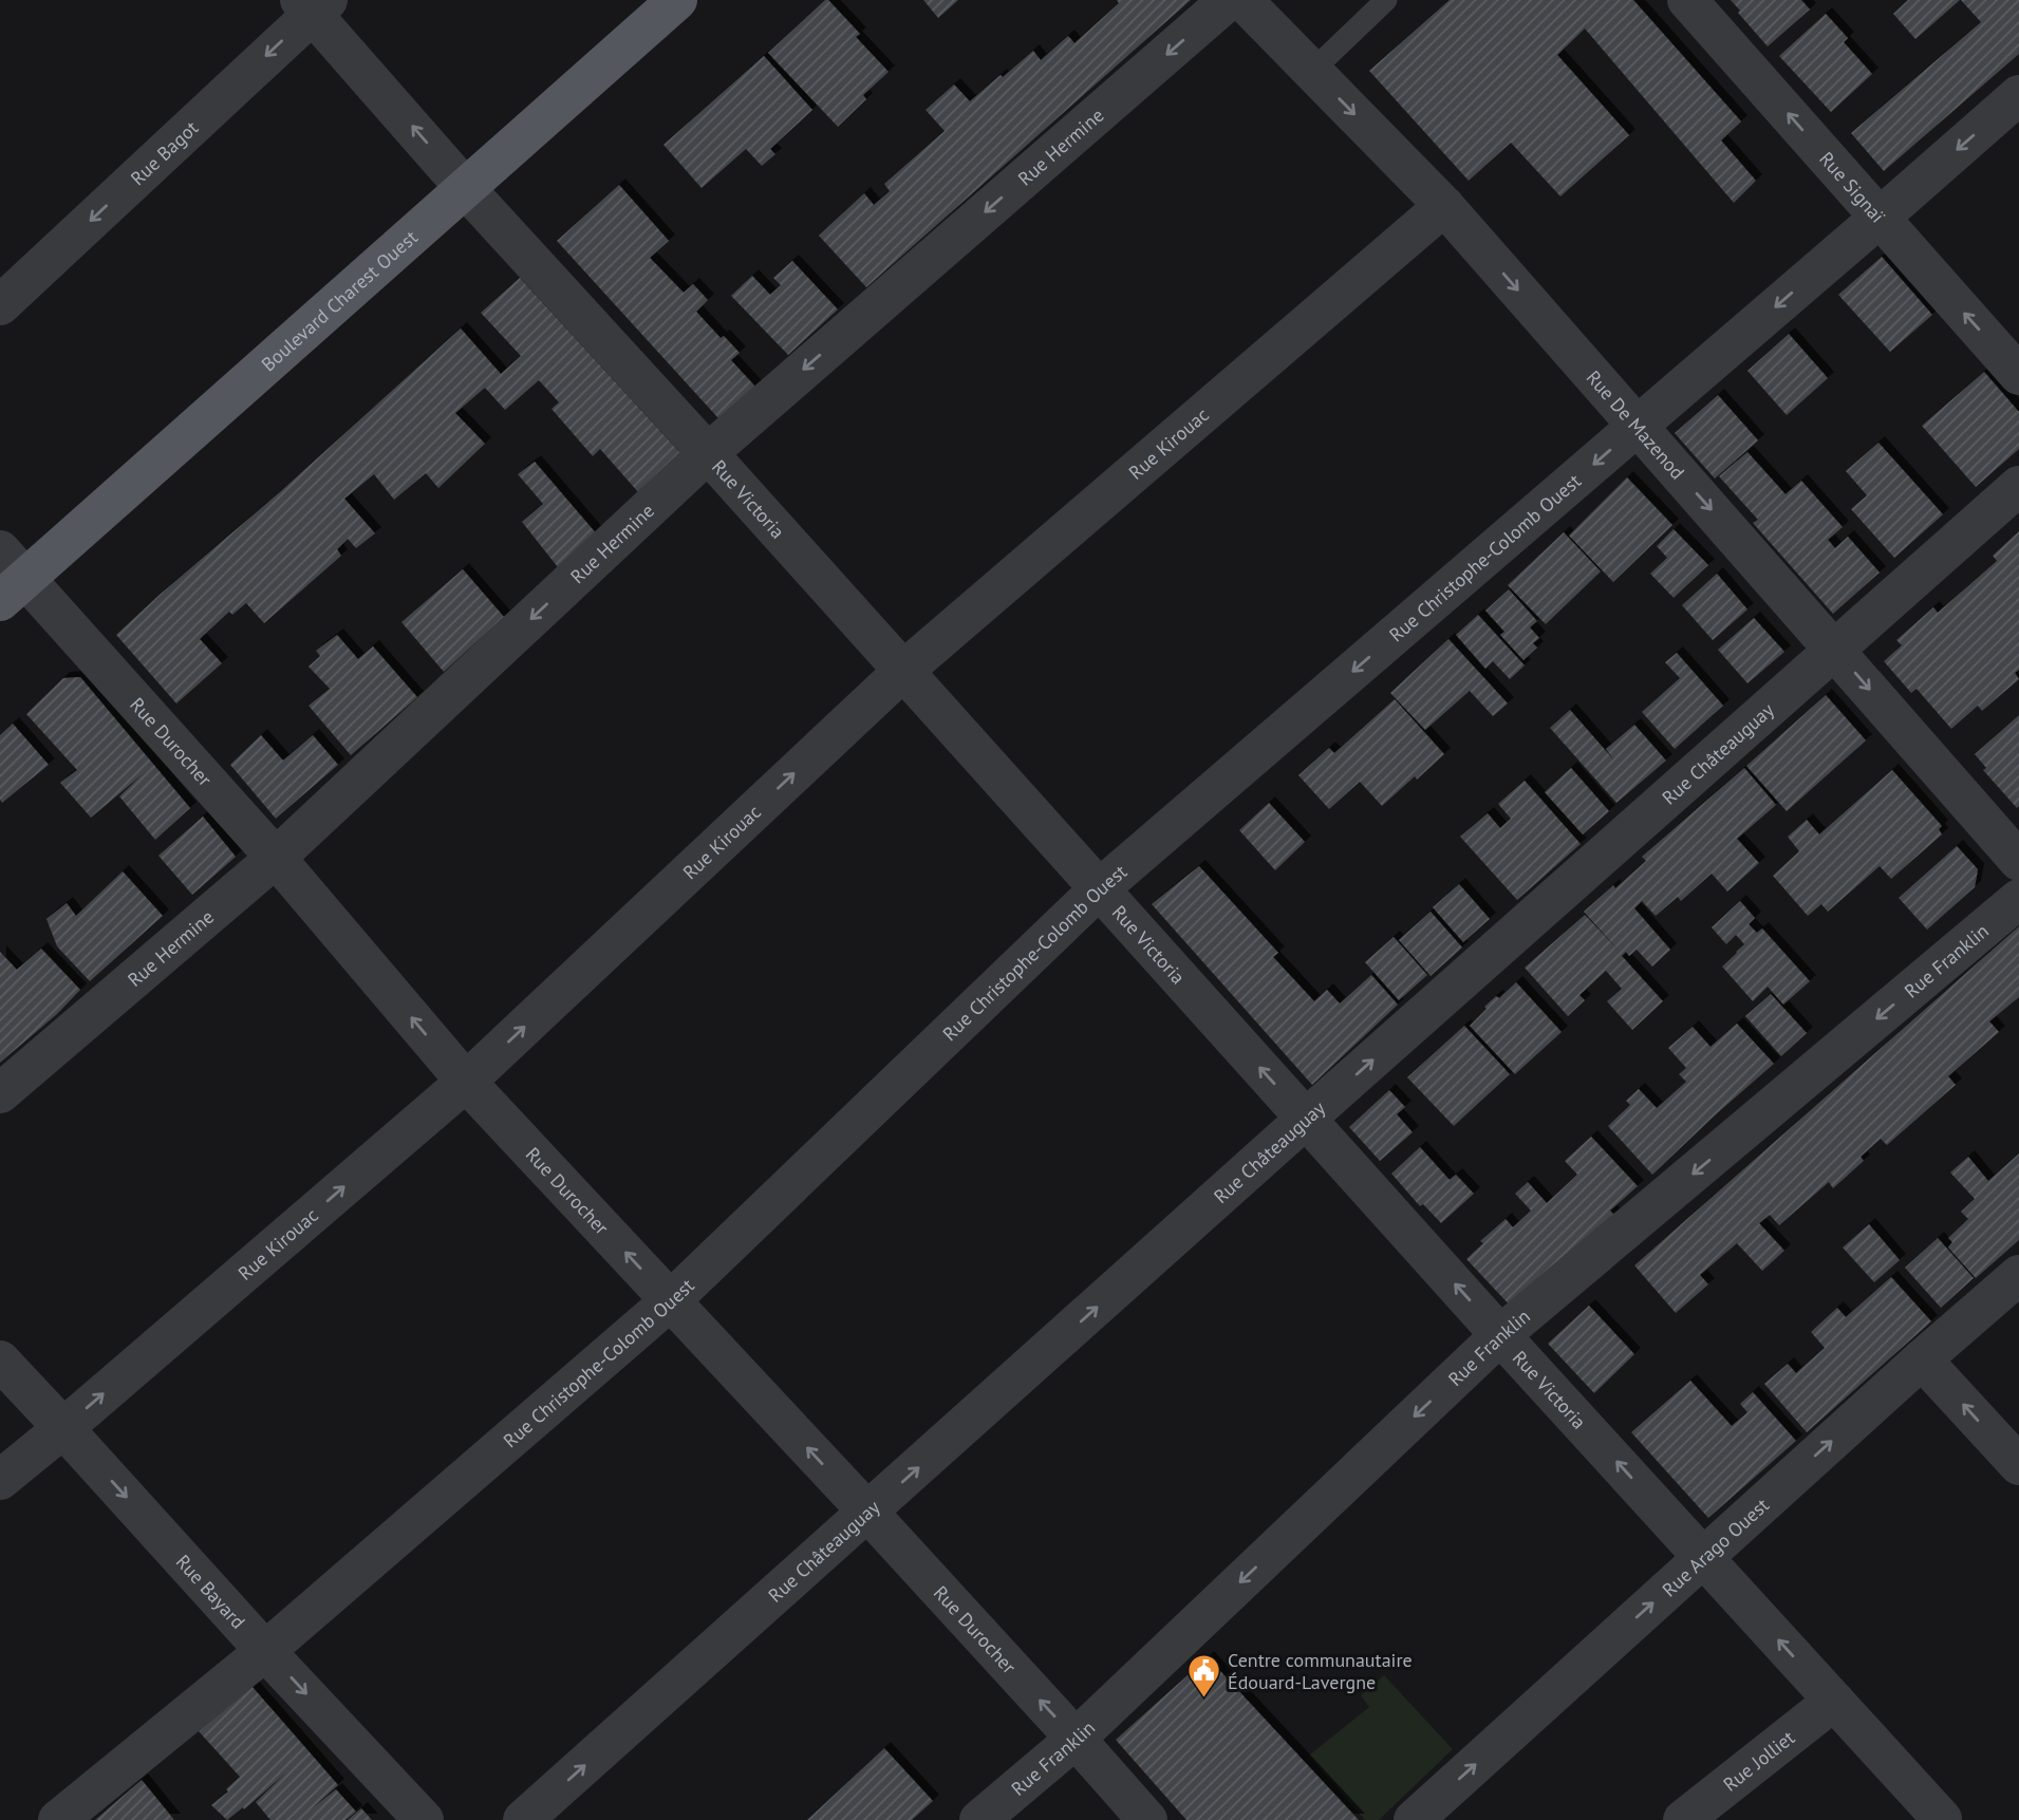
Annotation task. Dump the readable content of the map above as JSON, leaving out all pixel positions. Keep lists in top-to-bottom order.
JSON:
{
  "streets": {
    "main road": ["Boulevard Charest Ouest"],
    "street": [
      "Rue Hermine",
      "Rue Bagot",
      "Rue Signaï",
      "Rue De Mazenod",
      "Rue Kirouac",
      "Rue Victoria",
      "Rue Christophe-Colomb Ouest",
      "Rue Durocher",
      "Rue Châteauguay",
      "Rue Franklin",
      "Rue Arago Ouest",
      "Rue Bayard",
      "Rue Jolliet"
    ]
  },
  "crossings": [
    ["Rue Hermine", "Rue Victoria"],
    ["Rue Hermine", "Rue Durocher"],
    ["Rue Bagot", "Rue Victoria"],
    ["Rue Signaï", "Rue Christophe-Colomb Ouest"],
    ["Boulevard Charest Ouest", "Rue Victoria"],
    ["Boulevard Charest Ouest", "Rue Durocher"],
    ["Rue De Mazenod", "Rue Kirouac"],
    ["Rue De Mazenod", "Rue Christophe-Colomb Ouest"],
    ["Rue De Mazenod", "Rue Châteauguay"],
    ["Rue Kirouac", "Rue Victoria"],
    ["Rue Kirouac", "Rue Durocher"],
    ["Rue Kirouac", "Rue Bayard"],
    ["Rue Victoria", "Rue Christophe-Colomb Ouest"],
    ["Rue Victoria", "Rue Châteauguay"],
    ["Rue Victoria", "Rue Franklin"],
    ["Rue Victoria", "Rue Arago Ouest"],
    ["Rue Victoria", "Rue Jolliet"],
    ["Rue Christophe-Colomb Ouest", "Rue Durocher"],
    ["Rue Christophe-Colomb Ouest", "Rue Bayard"],
    ["Rue Durocher", "Rue Châteauguay"],
    ["Rue Durocher", "Rue Franklin"]
  ],
  "one_way": [
    "Rue Hermine",
    "Rue Bagot",
    "Rue Signaï",
    "Rue De Mazenod",
    "Rue Kirouac",
    "Rue Victoria",
    "Rue Christophe-Colomb Ouest",
    "Rue Durocher",
    "Rue Châteauguay",
    "Rue Franklin",
    "Rue Arago Ouest",
    "Rue Bayard"
  ],
  "places": {
    "public building": ["Centre communautaire Édouard-Lavergne"]
  }
}
